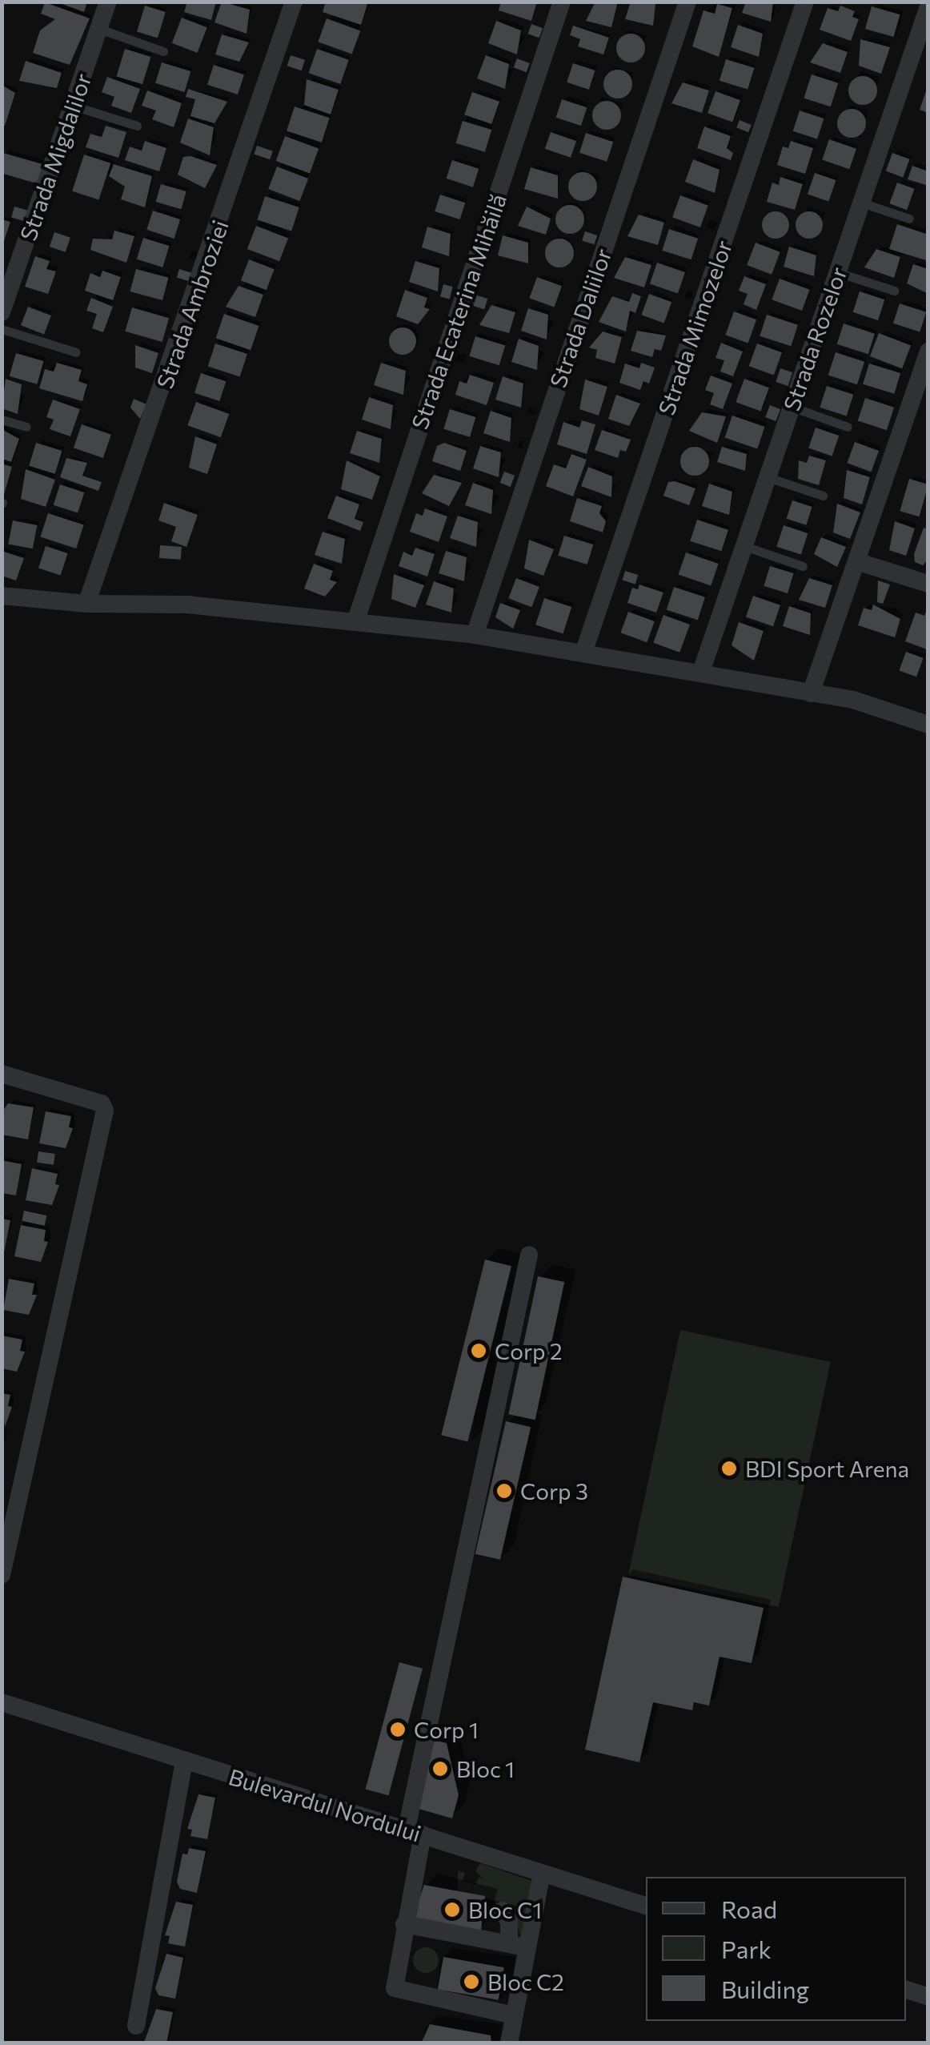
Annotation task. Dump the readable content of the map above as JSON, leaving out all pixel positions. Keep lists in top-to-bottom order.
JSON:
{
  "streets": {
    "street": [
      "Strada Migdalilor",
      "Strada Ambroziei",
      "Strada Ecaterina Mihăilă",
      "Strada Daliilor",
      "Strada Mimozelor",
      "Strada Rozelor",
      "Bulevardul Nordului"
    ]
  },
  "places": [
    "Corp 2",
    "BDI Sport Arena",
    "Corp 3",
    "Corp 1",
    "Bloc 1",
    "Bloc C1",
    "Bloc C2"
  ],
  "legend": ["Road", "Park", "Building"]
}
